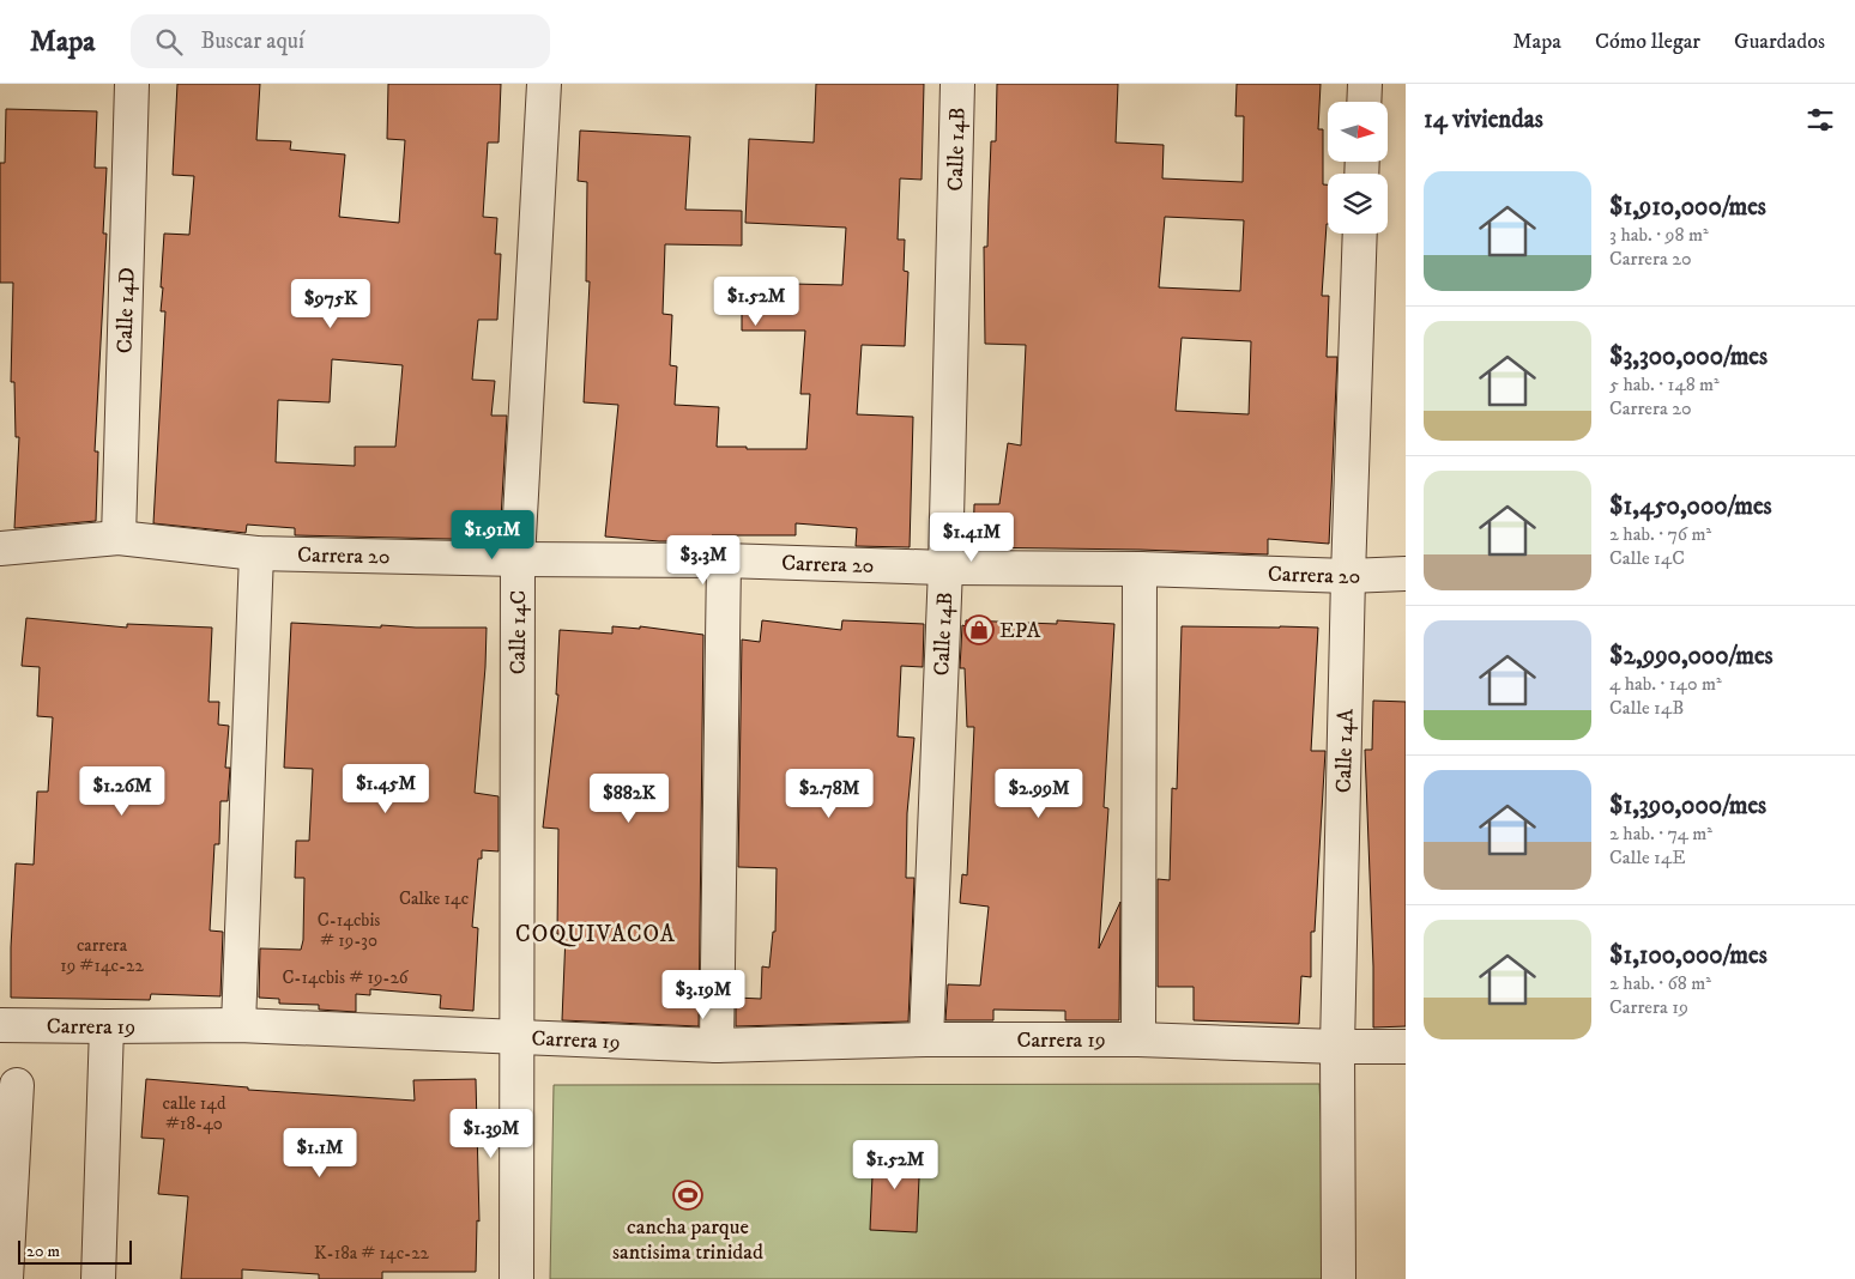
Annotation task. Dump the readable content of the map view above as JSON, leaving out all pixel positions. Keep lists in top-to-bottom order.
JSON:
{
  "streets": {
    "street": [
      "Calle 14B",
      "Calle 14D",
      "Carrera 20",
      "Calle 14C",
      "Calle 14A",
      "Carrera 19"
    ]
  },
  "crossings": [
    ["Calle 14B", "Carrera 20"],
    ["Calle 14B", "Carrera 19"],
    ["Calle 14D", "Carrera 20"],
    ["Carrera 20", "Calle 14C"],
    ["Carrera 20", "Calle 14A"],
    ["Calle 14C", "Carrera 19"],
    ["Calle 14A", "Carrera 19"]
  ],
  "districts": ["COQUIVACOA"],
  "places": {
    "shop": ["EPA"],
    "sports": ["cancha parque santisima trinidad"]
  },
  "house_numbers": [
    "Calke 14c",
    "C-14cbis # 19-30",
    "carrera 19 #14c-22",
    "C-14cbis # 19-26",
    "calle 14d #18-40",
    "K-18a # 14c-22"
  ],
  "scale_bar": "20 m",
  "north": "right",
  "page": {
    "header": "Mapa",
    "search": "Buscar aquí",
    "nav": ["Mapa", "Cómo llegar", "Guardados"],
    "heading": "14 viviendas",
    "list": [
      {
        "name": "$1,910,000/mes",
        "note": "3 hab. · 98 m² · Carrera 20"
      },
      {
        "name": "$3,300,000/mes",
        "note": "5 hab. · 148 m² · Carrera 20"
      },
      {
        "name": "$1,450,000/mes",
        "note": "2 hab. · 76 m² · Calle 14C"
      },
      {
        "name": "$2,990,000/mes",
        "note": "4 hab. · 140 m² · Calle 14B"
      },
      {
        "name": "$1,390,000/mes",
        "note": "2 hab. · 74 m² · Calle 14E"
      },
      {
        "name": "$1,100,000/mes",
        "note": "2 hab. · 68 m² · Carrera 19"
      }
    ],
    "price": [
      "$1.52M",
      "$975K",
      "$1.91M",
      "$1.41M",
      "$3.3M",
      "$1.45M",
      "$1.26M",
      "$2.78M",
      "$2.99M",
      "$882K",
      "$3.19M",
      "$1.39M",
      "$1.1M",
      "$1.52M"
    ],
    "scale": "20 m"
  }
}
